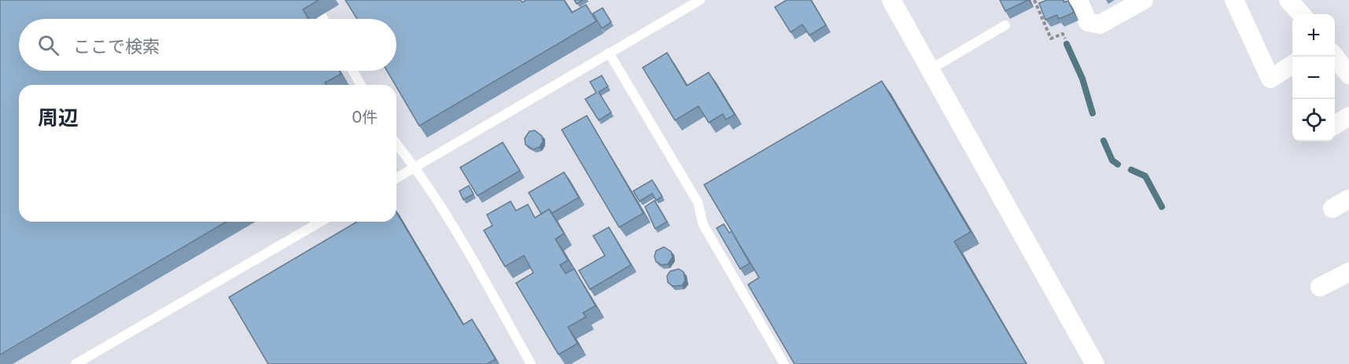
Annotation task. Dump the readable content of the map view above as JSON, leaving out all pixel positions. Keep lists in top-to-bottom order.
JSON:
{
  "page": {
    "map_buttons": ["+", "−"],
    "search": "ここで検索",
    "heading": ["周辺", "0件"]
  }
}
